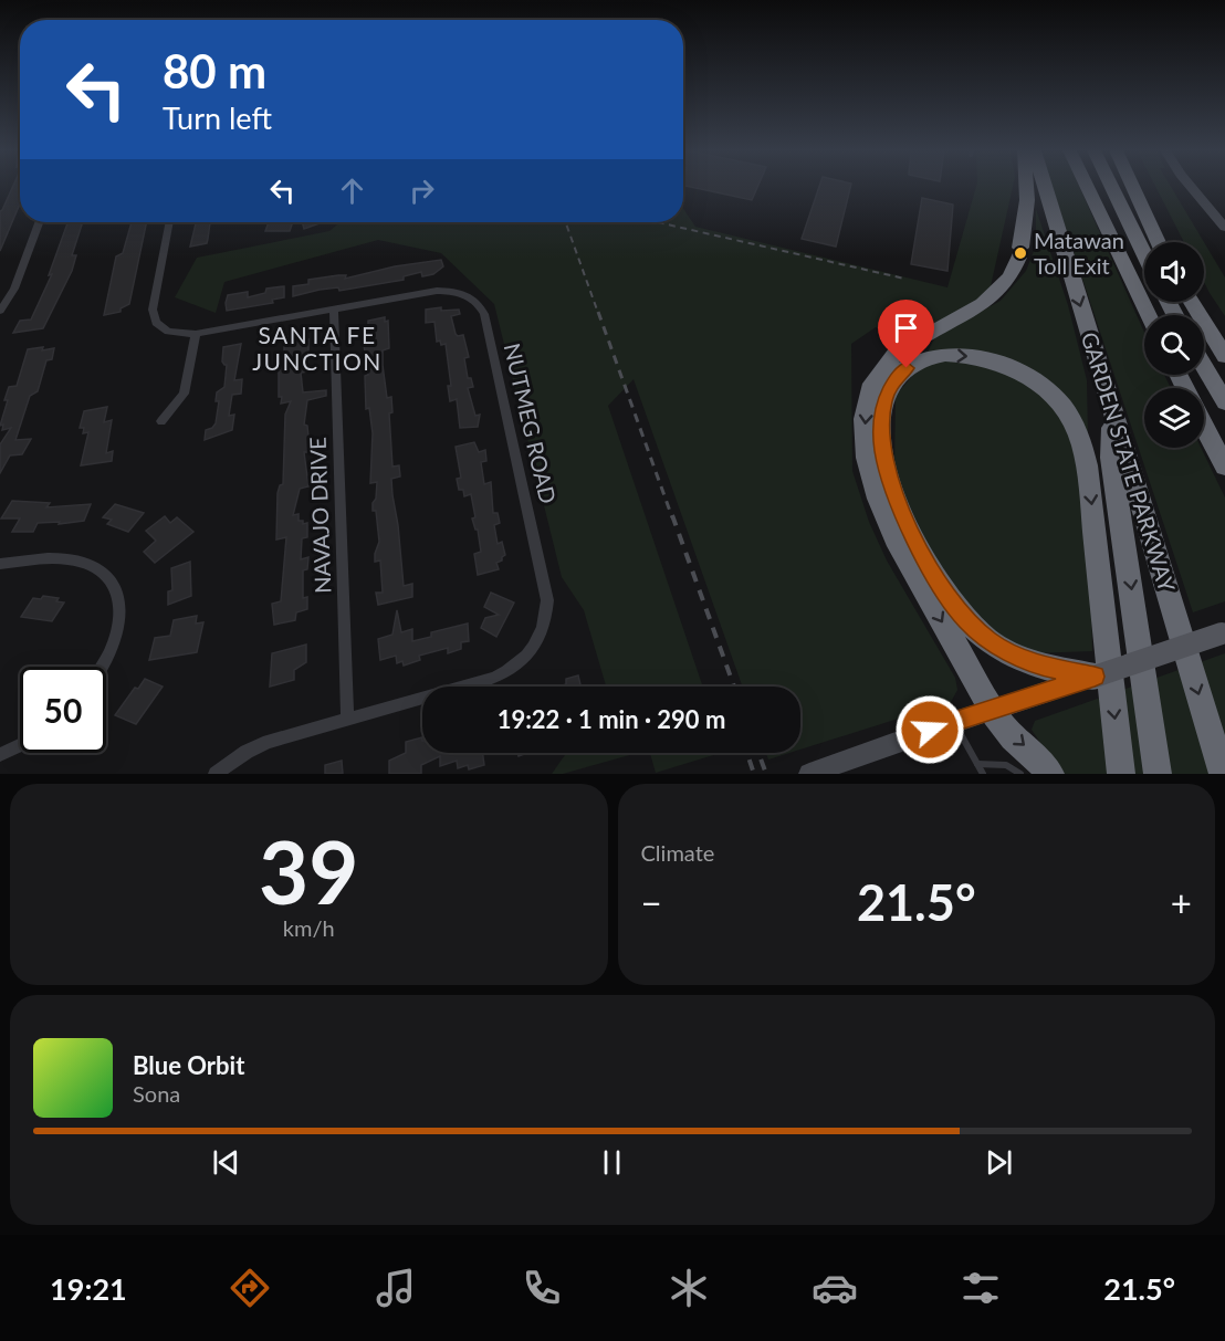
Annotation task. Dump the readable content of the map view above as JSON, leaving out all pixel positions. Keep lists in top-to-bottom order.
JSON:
{
  "streets": {
    "highway": ["GARDEN STATE PARKWAY"],
    "street": ["NUTMEG ROAD", "NAVAJO DRIVE"]
  },
  "crossings": [
    ["NUTMEG ROAD", "NAVAJO DRIVE"]
  ],
  "districts": ["SANTA FE JUNCTION"],
  "places": ["Matawan Toll Exit"],
  "page": {
    "turn": ["80 m", "Turn left"],
    "limit": "50",
    "trip": "19:22 · 1 min · 290 m",
    "tile": [
      ["39", "km/h"],
      "Climate"
    ],
    "heat": ["−", "21.5°", "+"],
    "song": ["Blue Orbit", "Sona"],
    "tabs": ["19:21", "21.5°"]
  }
}
